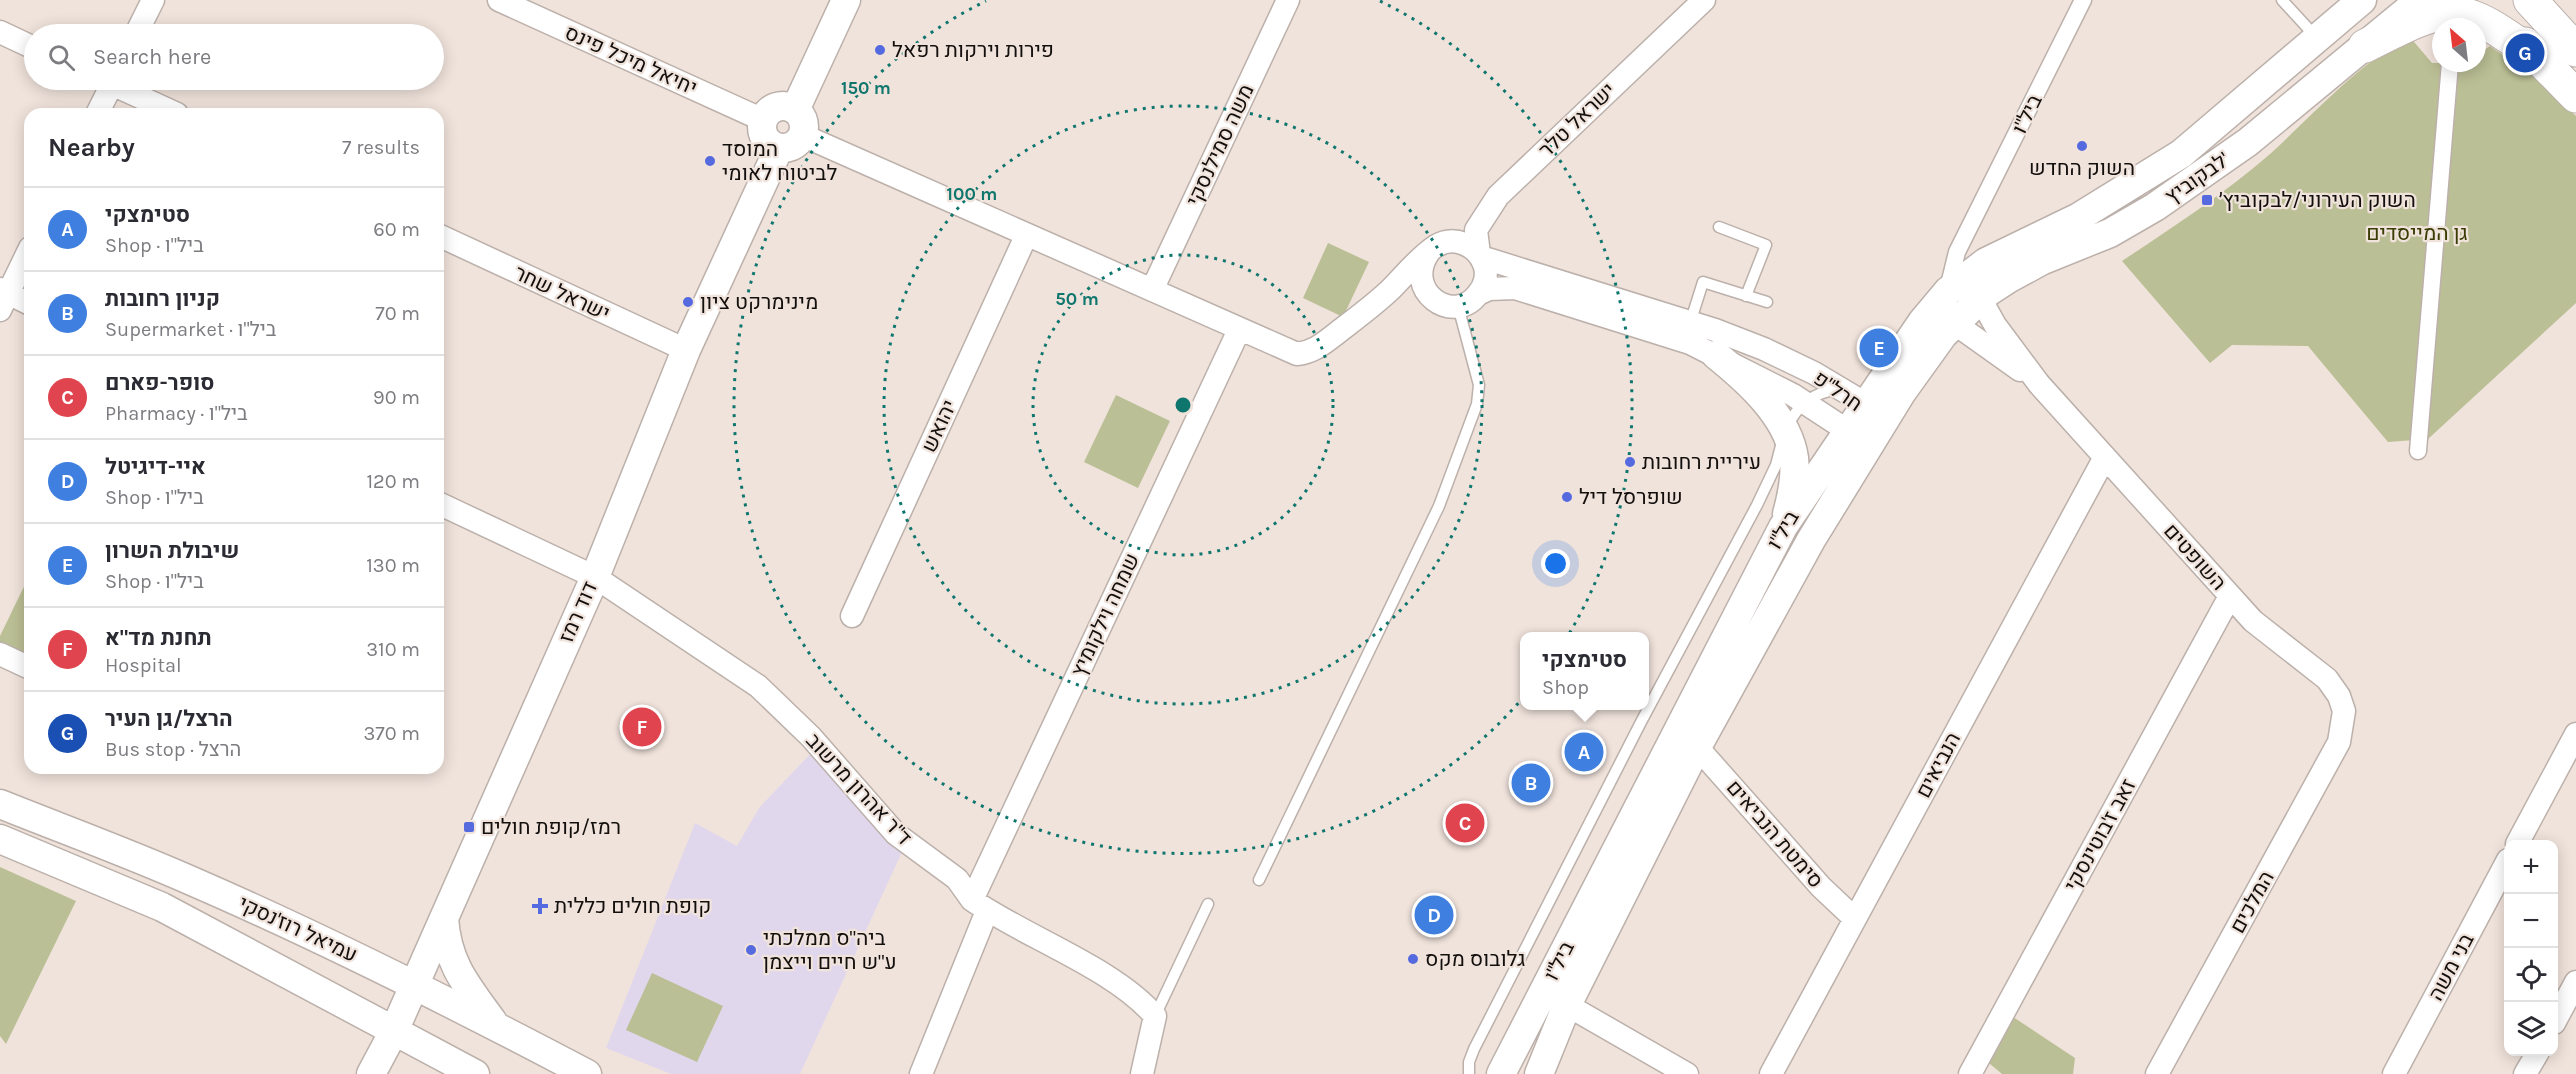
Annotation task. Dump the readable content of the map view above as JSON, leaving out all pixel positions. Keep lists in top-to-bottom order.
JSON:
{
  "streets": {
    "street": [
      "יחיאל מיכל פינס",
      "ביל\"ו",
      "ישראל טלר",
      "משה סמילנסקי",
      "לבקוביץ'",
      "ישראל שחר",
      "חרל\"פ",
      "יהואש",
      "השופטים",
      "דוד רמז",
      "שמחה וילקומיץ",
      "הנביאים",
      "ד\"ר אהרון מרשוב",
      "סימטת הנביאים",
      "זאב ז'בוטינסקי",
      "המלכים",
      "עמיאל רוז'נסקי",
      "בני משה"
    ]
  },
  "crossings": [
    ["ביל\"ו", "לבקוביץ'"],
    ["ביל\"ו", "חרל\"פ"],
    ["ביל\"ו", "השופטים"],
    ["ביל\"ו", "סימטת הנביאים"],
    ["ישראל טלר", "חרל\"פ"],
    ["לבקוביץ'", "השופטים"],
    ["ישראל שחר", "דוד רמז"],
    ["השופטים", "הנביאים"],
    ["השופטים", "זאב ז'בוטינסקי"],
    ["השופטים", "המלכים"],
    ["דוד רמז", "ד\"ר אהרון מרשוב"],
    ["דוד רמז", "עמיאל רוז'נסקי"],
    ["שמחה וילקומיץ", "ד\"ר אהרון מרשוב"],
    ["הנביאים", "סימטת הנביאים"]
  ],
  "parks": ["גן המייסדים"],
  "places": {
    "other": [
      "פירות וירקות רפאל",
      "השוק החדש",
      "המוסד לביטוח לאומי",
      "מינימרקט ציון",
      "עיריית רחובות",
      "שופרסל דיל",
      "ביה\"ס ממלכתי ע\"ש חיים וייצמן",
      "גלובוס מקס"
    ],
    "transit": ["השוק העירוני/לבקוביץ׳", "רמז/קופת חולים"],
    "health": ["קופת חולים כללית"]
  },
  "north": "top left",
  "page": {
    "search": "Search here",
    "pins": [
      "G",
      "E",
      "F",
      "A",
      "B",
      "C",
      "D"
    ],
    "heading": ["Nearby", "7 results"],
    "list": [
      {
        "mark": "A",
        "name": "סטימצקי",
        "note": "Shop · ביל\"ו",
        "value": "60 m"
      },
      {
        "mark": "B",
        "name": "קניון רחובות",
        "note": "Supermarket · ביל\"ו",
        "value": "70 m"
      },
      {
        "mark": "C",
        "name": "סופר-פארם",
        "note": "Pharmacy · ביל\"ו",
        "value": "90 m"
      },
      {
        "mark": "D",
        "name": "איי-דיגיטל",
        "note": "Shop · ביל\"ו",
        "value": "120 m"
      },
      {
        "mark": "E",
        "name": "שיבולת השרון",
        "note": "Shop · ביל\"ו",
        "value": "130 m"
      },
      {
        "mark": "F",
        "name": "תחנת מד\"א",
        "note": "Hospital",
        "value": "310 m"
      },
      {
        "mark": "G",
        "name": "הרצל/גן העיר",
        "note": "Bus stop · הרצל",
        "value": "370 m"
      }
    ],
    "popup": ["סטימצקי", "Shop"],
    "map_buttons": ["+", "−"]
  },
  "rings": ["150 m", "100 m", "50 m"]
}
